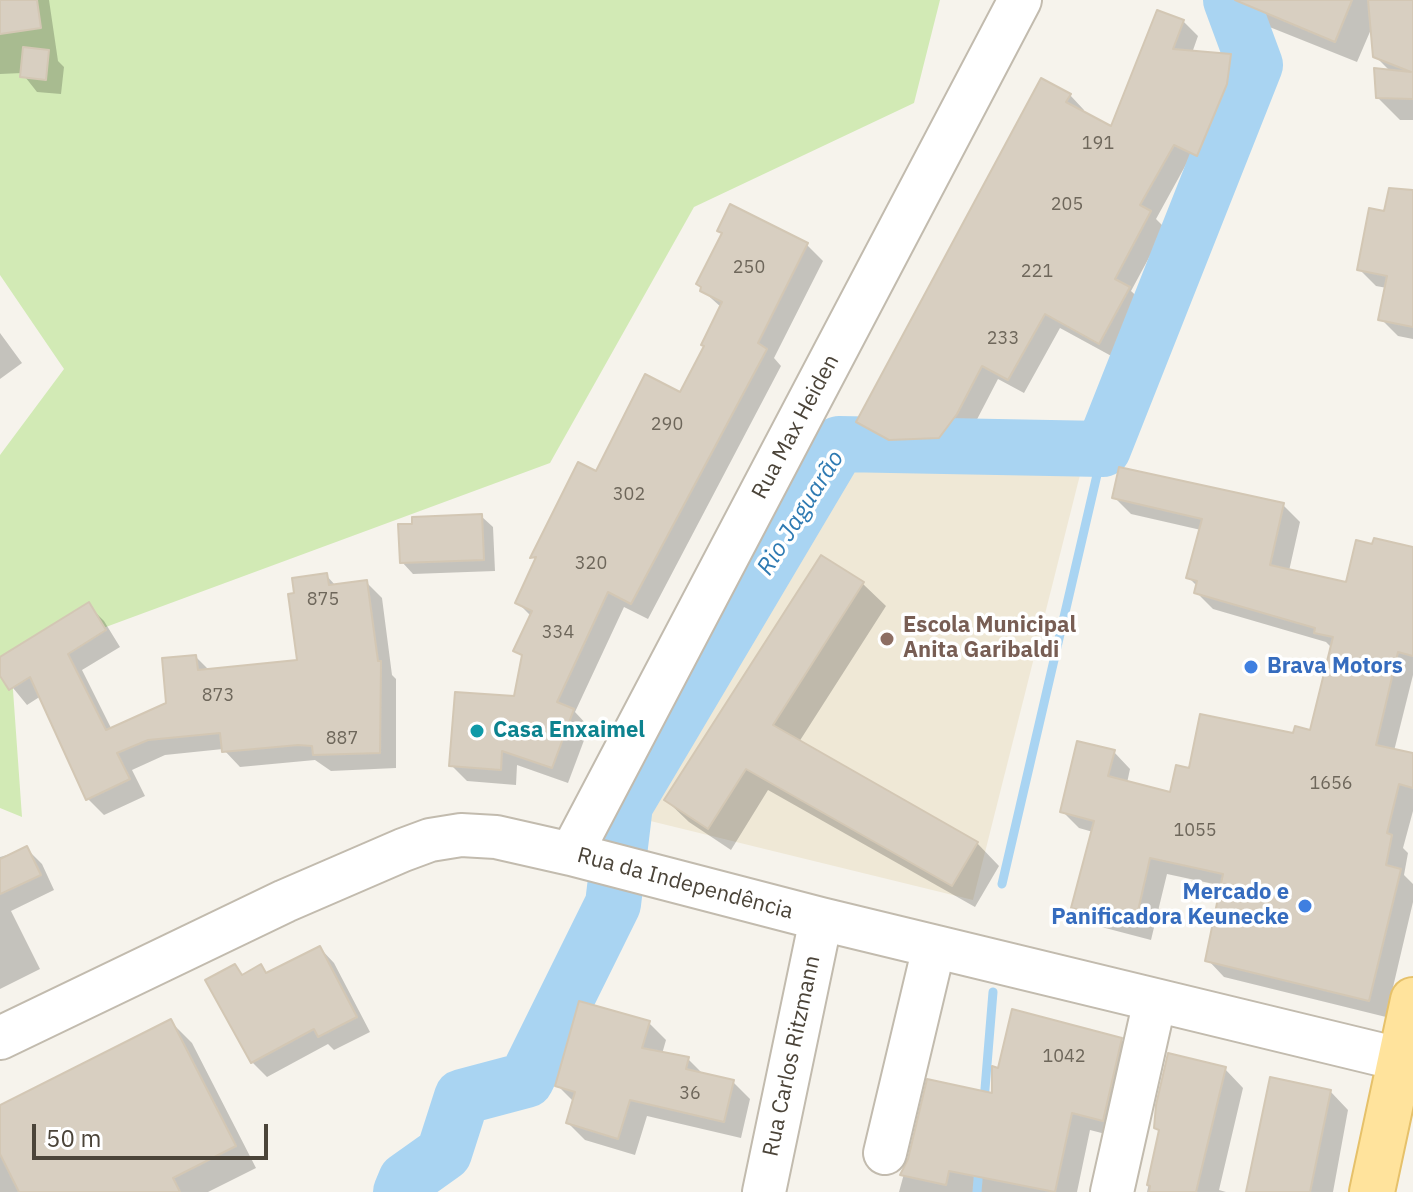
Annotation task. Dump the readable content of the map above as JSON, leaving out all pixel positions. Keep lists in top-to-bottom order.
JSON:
{
  "streets": {
    "street": ["Rua Max Heiden", "Rua da Independência", "Rua Carlos Ritzmann"]
  },
  "crossings": [
    ["Rua Max Heiden", "Rua da Independência"],
    ["Rua da Independência", "Rua Carlos Ritzmann"]
  ],
  "water": ["Rio Jaguarão"],
  "places": [
    "Escola Municipal Anita Garibaldi",
    "Brava Motors",
    "Casa Enxaimel",
    "Mercado e Panificadora Keunecke"
  ],
  "house_numbers": [
    "191",
    "205",
    "250",
    "221",
    "233",
    "290",
    "302",
    "320",
    "875",
    "334",
    "873",
    "887",
    "1656",
    "1055",
    "1042",
    "36"
  ],
  "scale_bar": "50 m"
}
